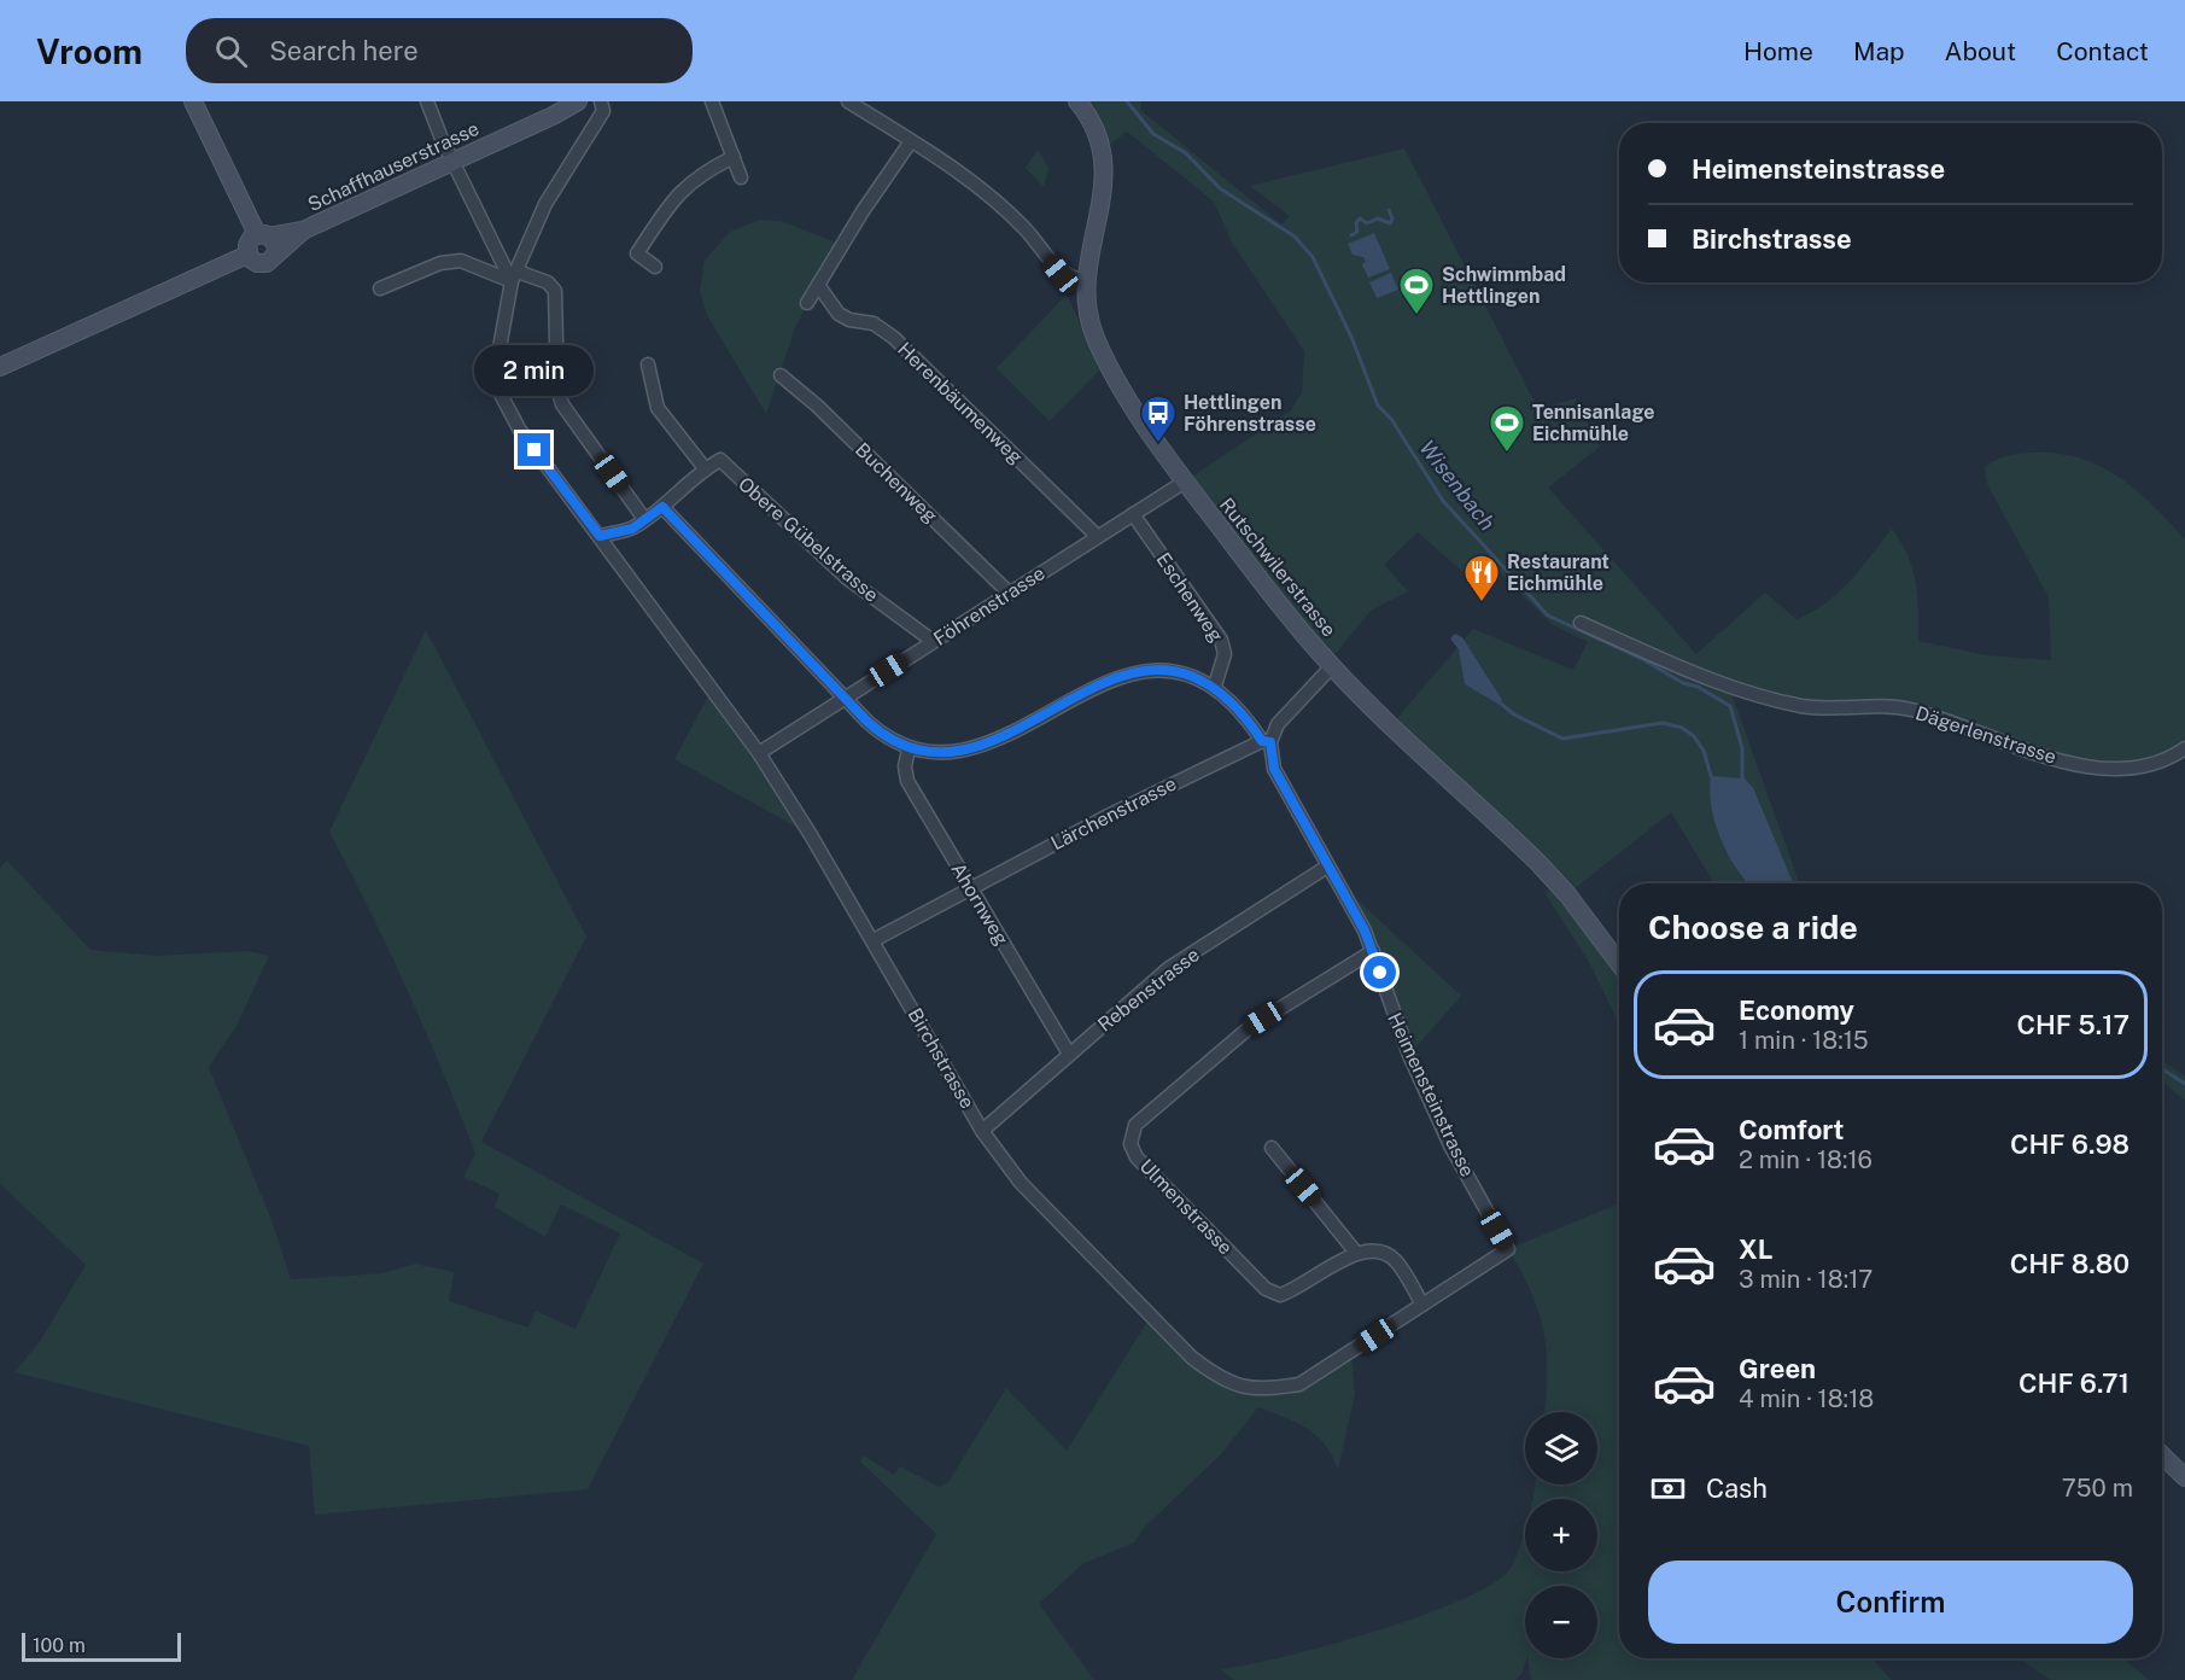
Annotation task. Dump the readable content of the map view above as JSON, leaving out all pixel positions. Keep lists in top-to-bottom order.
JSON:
{
  "streets": {
    "street": [
      "Schaffhauserstrasse",
      "Herenbäumenweg",
      "Buchenweg",
      "Obere Gübelstrasse",
      "Rutschwilerstrasse",
      "Eschenweg",
      "Föhrenstrasse",
      "Dägerlenstrasse",
      "Lärchenstrasse",
      "Ahornweg",
      "Rebenstrasse",
      "Birchstrasse",
      "Heimensteinstrasse",
      "Ulmenstrasse"
    ]
  },
  "crossings": [
    ["Herenbäumenweg", "Föhrenstrasse"],
    ["Buchenweg", "Föhrenstrasse"],
    ["Obere Gübelstrasse", "Föhrenstrasse"],
    ["Rutschwilerstrasse", "Föhrenstrasse"],
    ["Eschenweg", "Föhrenstrasse"],
    ["Föhrenstrasse", "Birchstrasse"],
    ["Lärchenstrasse", "Ahornweg"],
    ["Lärchenstrasse", "Birchstrasse"],
    ["Lärchenstrasse", "Heimensteinstrasse"],
    ["Ahornweg", "Rebenstrasse"],
    ["Rebenstrasse", "Birchstrasse"],
    ["Rebenstrasse", "Heimensteinstrasse"],
    ["Birchstrasse", "Heimensteinstrasse"],
    ["Heimensteinstrasse", "Ulmenstrasse"]
  ],
  "water": ["Wisenbach"],
  "places": {
    "sports": ["Schwimmbad Hettlingen", "Tennisanlage Eichmühle"],
    "bus stop": ["Hettlingen Föhrenstrasse"],
    "restaurant": ["Restaurant Eichmühle"]
  },
  "scale_bar": "100 m",
  "page": {
    "header": "Vroom",
    "search": "Search here",
    "nav": [
      "Home",
      "Map",
      "About",
      "Contact"
    ],
    "banner": ["Heimensteinstrasse", "Birchstrasse"],
    "bubble": "2 min",
    "heading": "Choose a ride",
    "list": [
      {
        "name": "Economy",
        "note": "1 min · 18:15",
        "value": "CHF 5.17"
      },
      {
        "name": "Comfort",
        "note": "2 min · 18:16",
        "value": "CHF 6.98"
      },
      {
        "name": "XL",
        "note": "3 min · 18:17",
        "value": "CHF 8.80"
      },
      {
        "name": "Green",
        "note": "4 min · 18:18",
        "value": "CHF 6.71"
      }
    ],
    "map_buttons": ["+", "−"],
    "pay": ["Cash", "750 m"],
    "buttons": "Confirm",
    "scale": "100 m"
  }
}
